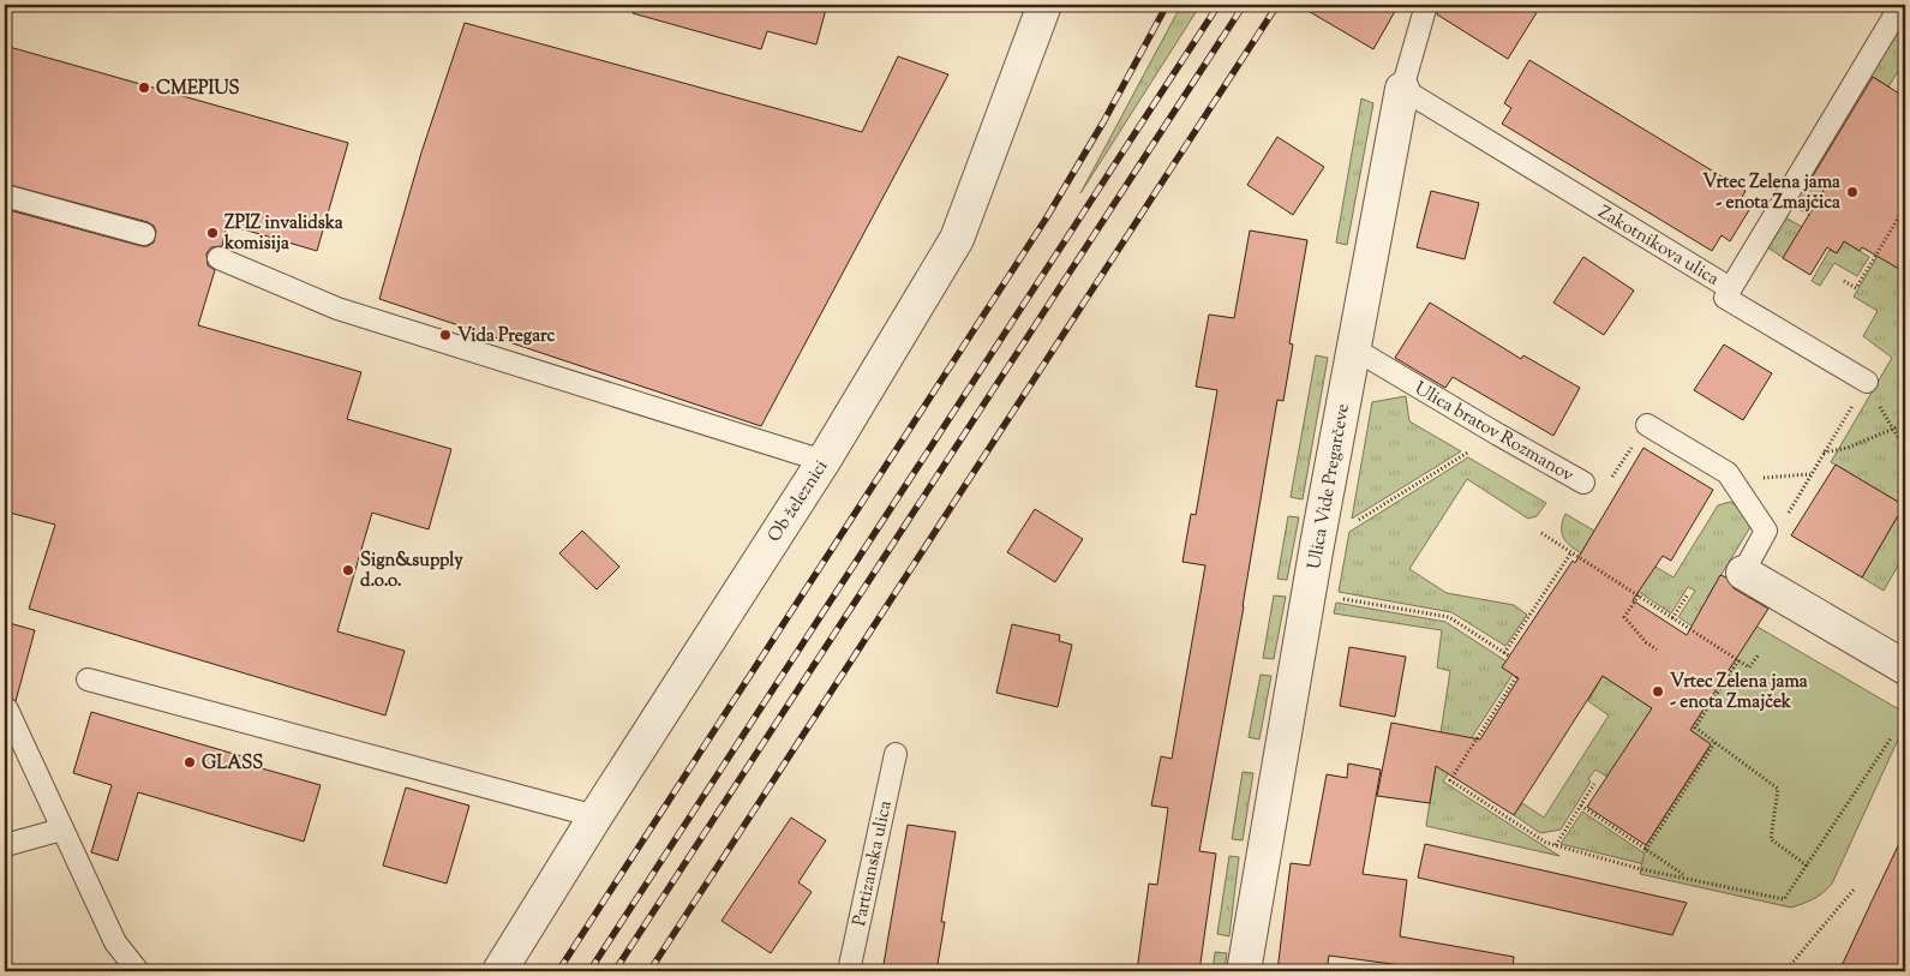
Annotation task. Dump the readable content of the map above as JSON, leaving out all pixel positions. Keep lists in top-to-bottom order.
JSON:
{
  "streets": {
    "street": ["Ulica Vide Pregarčeve", "Ob železnici"],
    "lane": ["Zakotnikova ulica", "Ulica bratov Rozmanov", "Partizanska ulica"]
  },
  "crossings": [
    ["Zakotnikova ulica", "Ulica Vide Pregarčeve"],
    ["Ulica bratov Rozmanov", "Ulica Vide Pregarčeve"]
  ],
  "places": [
    "CMEPIUS",
    "Vrtec Zelena jama - enota Zmajčica",
    "ZPIZ invalidska komisija",
    "Vida Pregarc",
    "Sign&supply d.o.o.",
    "Vrtec Zelena jama - enota Zmajček",
    "GLASS"
  ]
}
